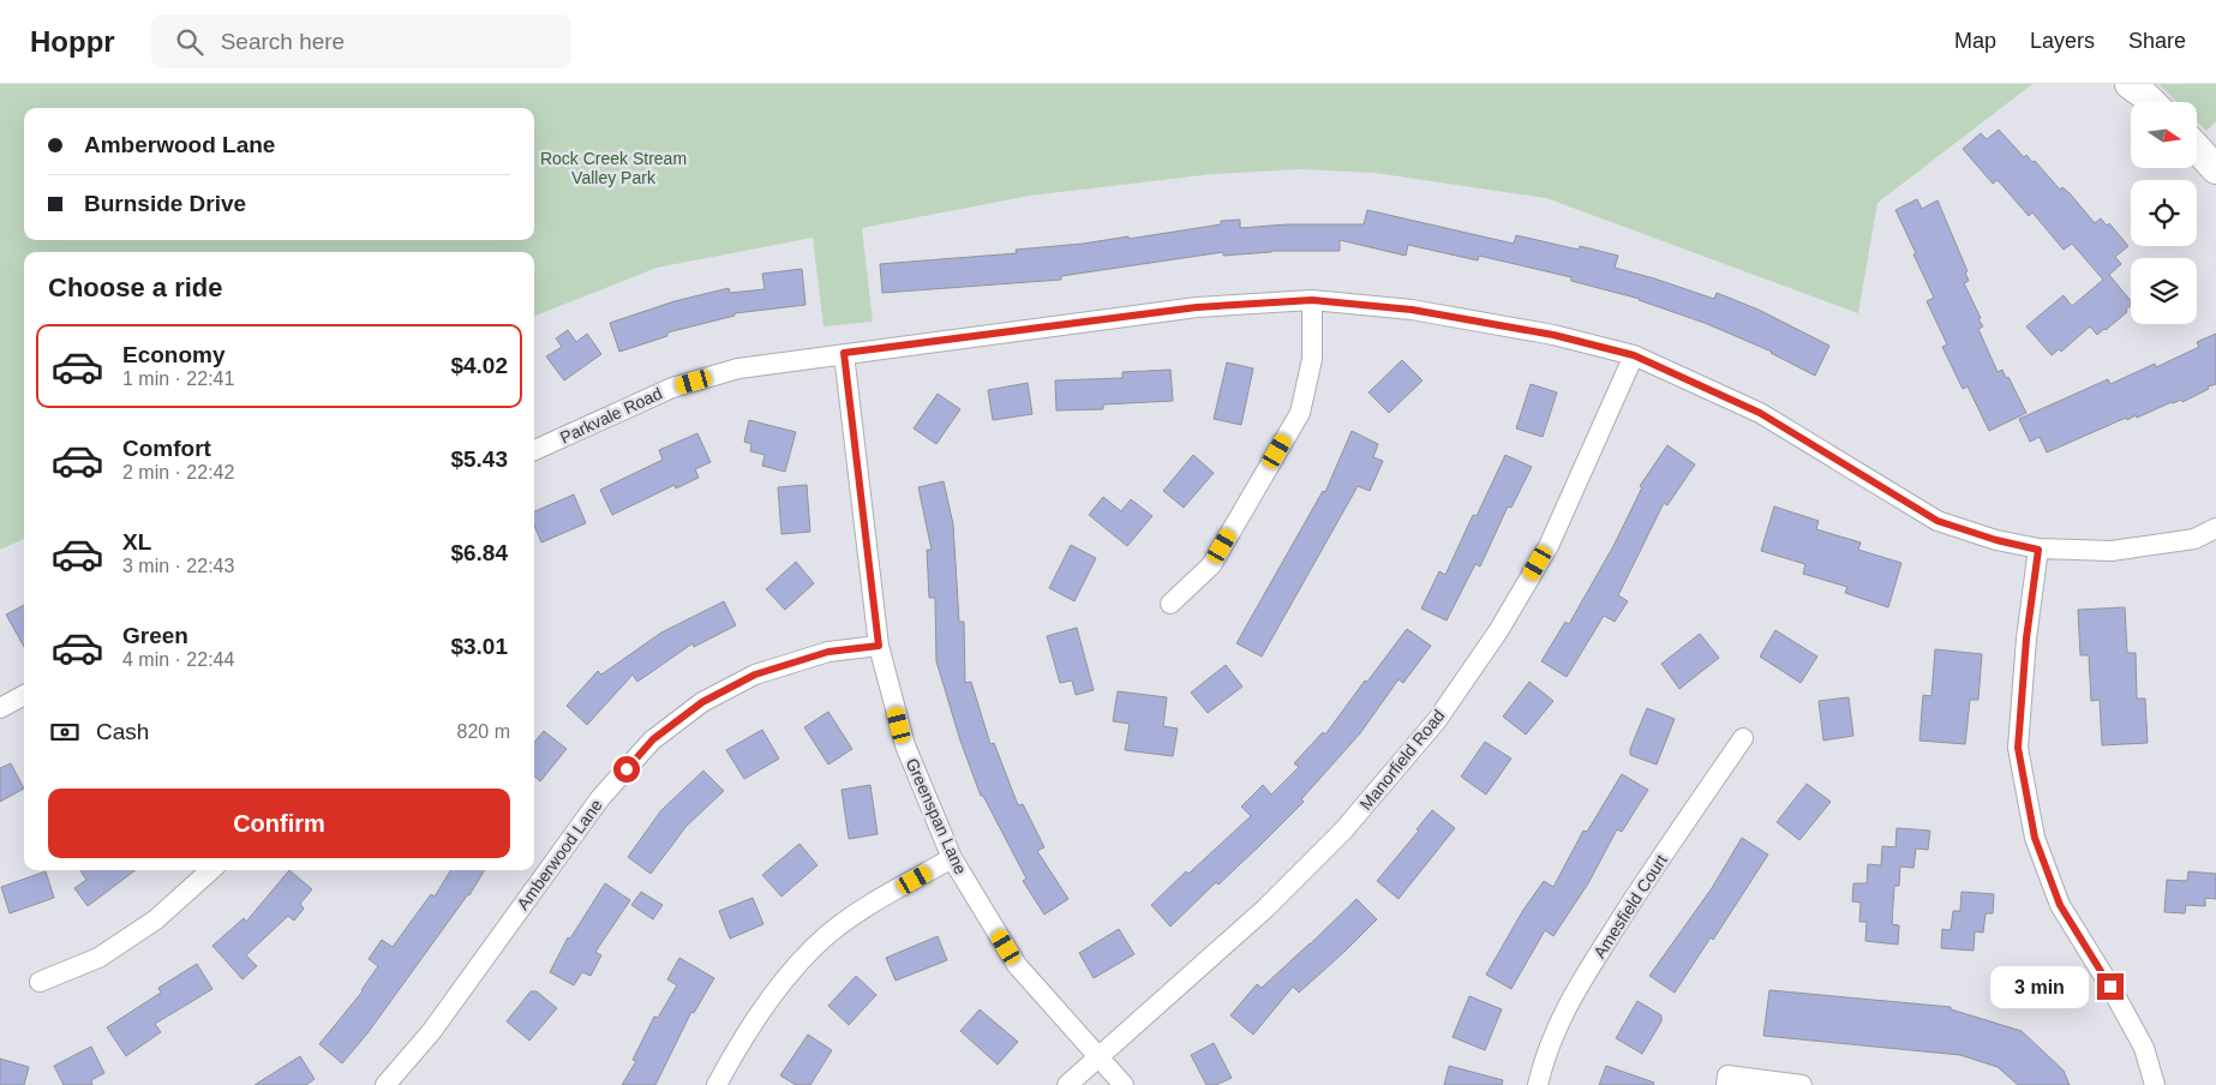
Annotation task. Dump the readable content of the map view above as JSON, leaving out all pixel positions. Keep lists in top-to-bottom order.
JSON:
{
  "streets": {
    "street": [
      "Parkvale Road",
      "Manorfield Road",
      "Greenspan Lane",
      "Amberwood Lane",
      "Amesfield Court"
    ]
  },
  "crossings": [
    ["Parkvale Road", "Manorfield Road"],
    ["Parkvale Road", "Greenspan Lane"],
    ["Manorfield Road", "Greenspan Lane"],
    ["Greenspan Lane", "Amberwood Lane"]
  ],
  "parks": ["Rock Creek Stream Valley Park"],
  "north": "right",
  "page": {
    "header": "Hoppr",
    "search": "Search here",
    "nav": ["Map", "Layers", "Share"],
    "banner": ["Amberwood Lane", "Burnside Drive"],
    "heading": "Choose a ride",
    "list": [
      {
        "name": "Economy",
        "note": "1 min · 22:41",
        "value": "$4.02"
      },
      {
        "name": "Comfort",
        "note": "2 min · 22:42",
        "value": "$5.43"
      },
      {
        "name": "XL",
        "note": "3 min · 22:43",
        "value": "$6.84"
      },
      {
        "name": "Green",
        "note": "4 min · 22:44",
        "value": "$3.01"
      }
    ],
    "pay": ["Cash", "820 m"],
    "buttons": "Confirm",
    "bubble": "3 min"
  }
}
